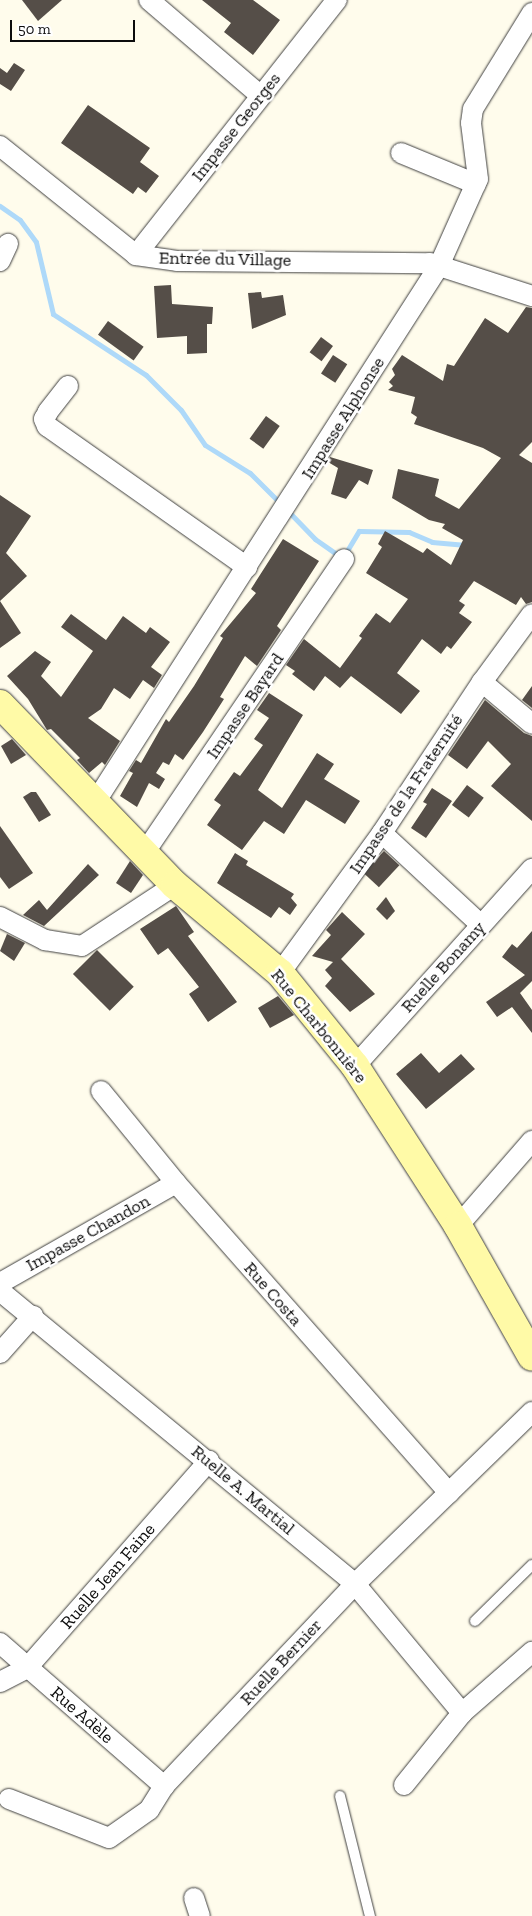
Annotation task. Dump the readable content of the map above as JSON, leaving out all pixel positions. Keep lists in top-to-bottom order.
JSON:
{
  "streets": {
    "street": [
      "Impasse Georges",
      "Entrée du Village",
      "Impasse Alphonse",
      "Impasse Bayard",
      "Impasse de la Fraternité",
      "Ruelle Bonamy",
      "Rue Charbonnière",
      "Impasse Chandon",
      "Rue Costa",
      "Ruelle A. Martial",
      "Ruelle Jean Faine",
      "Ruelle Bernier",
      "Rue Adèle"
    ]
  },
  "crossings": [
    ["Impasse Georges", "Entrée du Village"],
    ["Entrée du Village", "Impasse Alphonse"],
    ["Impasse Alphonse", "Rue Charbonnière"],
    ["Impasse Bayard", "Rue Charbonnière"],
    ["Impasse de la Fraternité", "Rue Charbonnière"],
    ["Ruelle Bonamy", "Rue Charbonnière"],
    ["Impasse Chandon", "Rue Costa"],
    ["Rue Costa", "Ruelle Bernier"],
    ["Ruelle A. Martial", "Ruelle Jean Faine"],
    ["Ruelle A. Martial", "Ruelle Bernier"],
    ["Ruelle Jean Faine", "Rue Adèle"],
    ["Ruelle Bernier", "Rue Adèle"]
  ],
  "scale_bar": "50 m"
}
